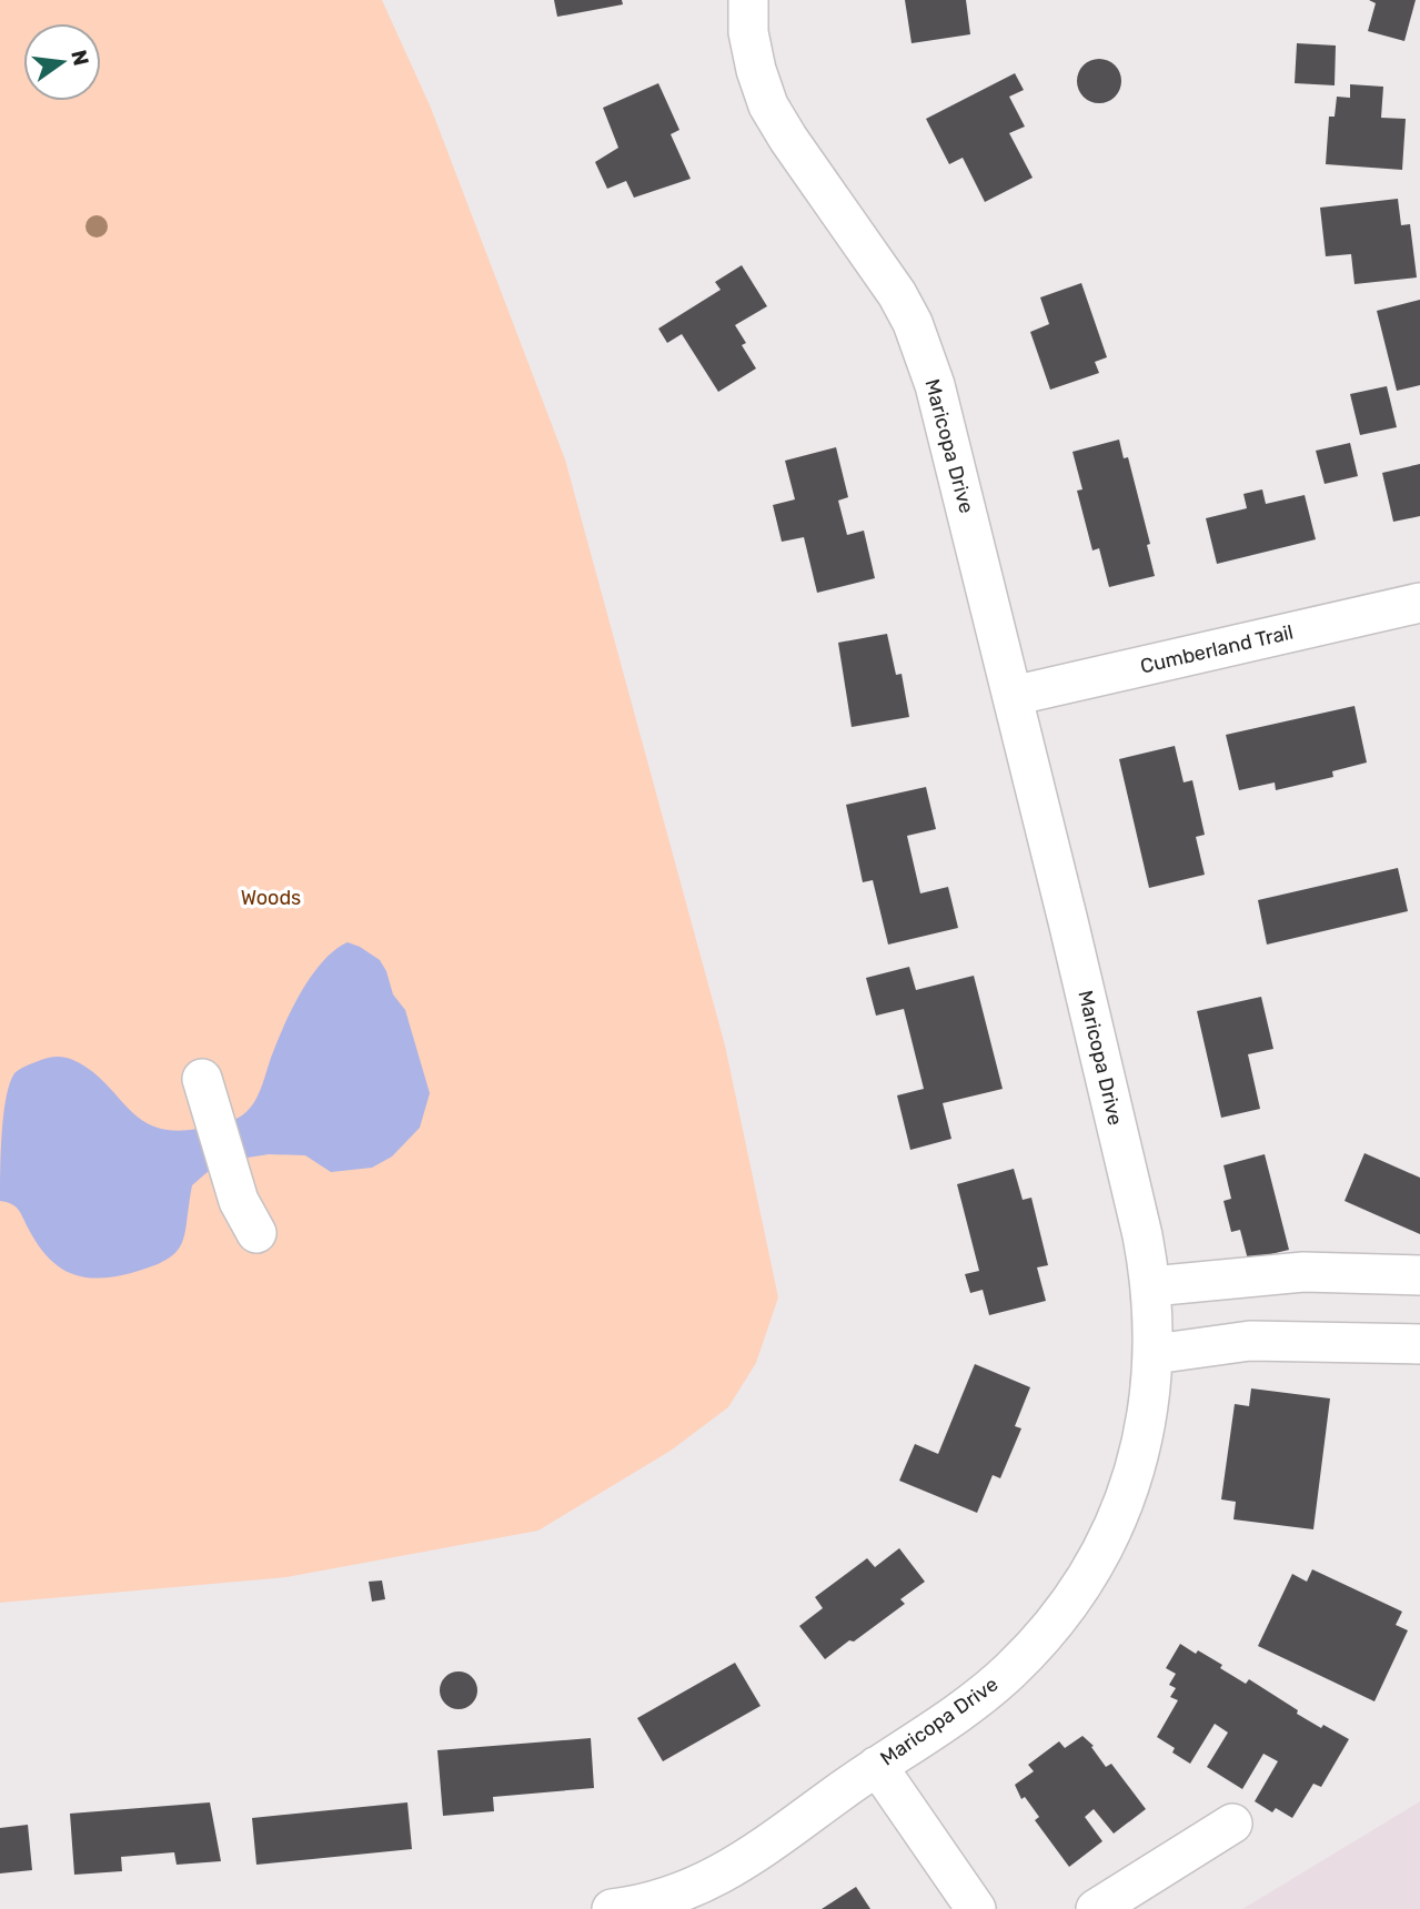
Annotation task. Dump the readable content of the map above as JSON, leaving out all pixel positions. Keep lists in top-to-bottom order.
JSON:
{
  "streets": {
    "street": ["Maricopa Drive", "Cumberland Trail"]
  },
  "crossings": [
    ["Maricopa Drive", "Cumberland Trail"]
  ],
  "parks": ["Woods"],
  "north": "right"
}
